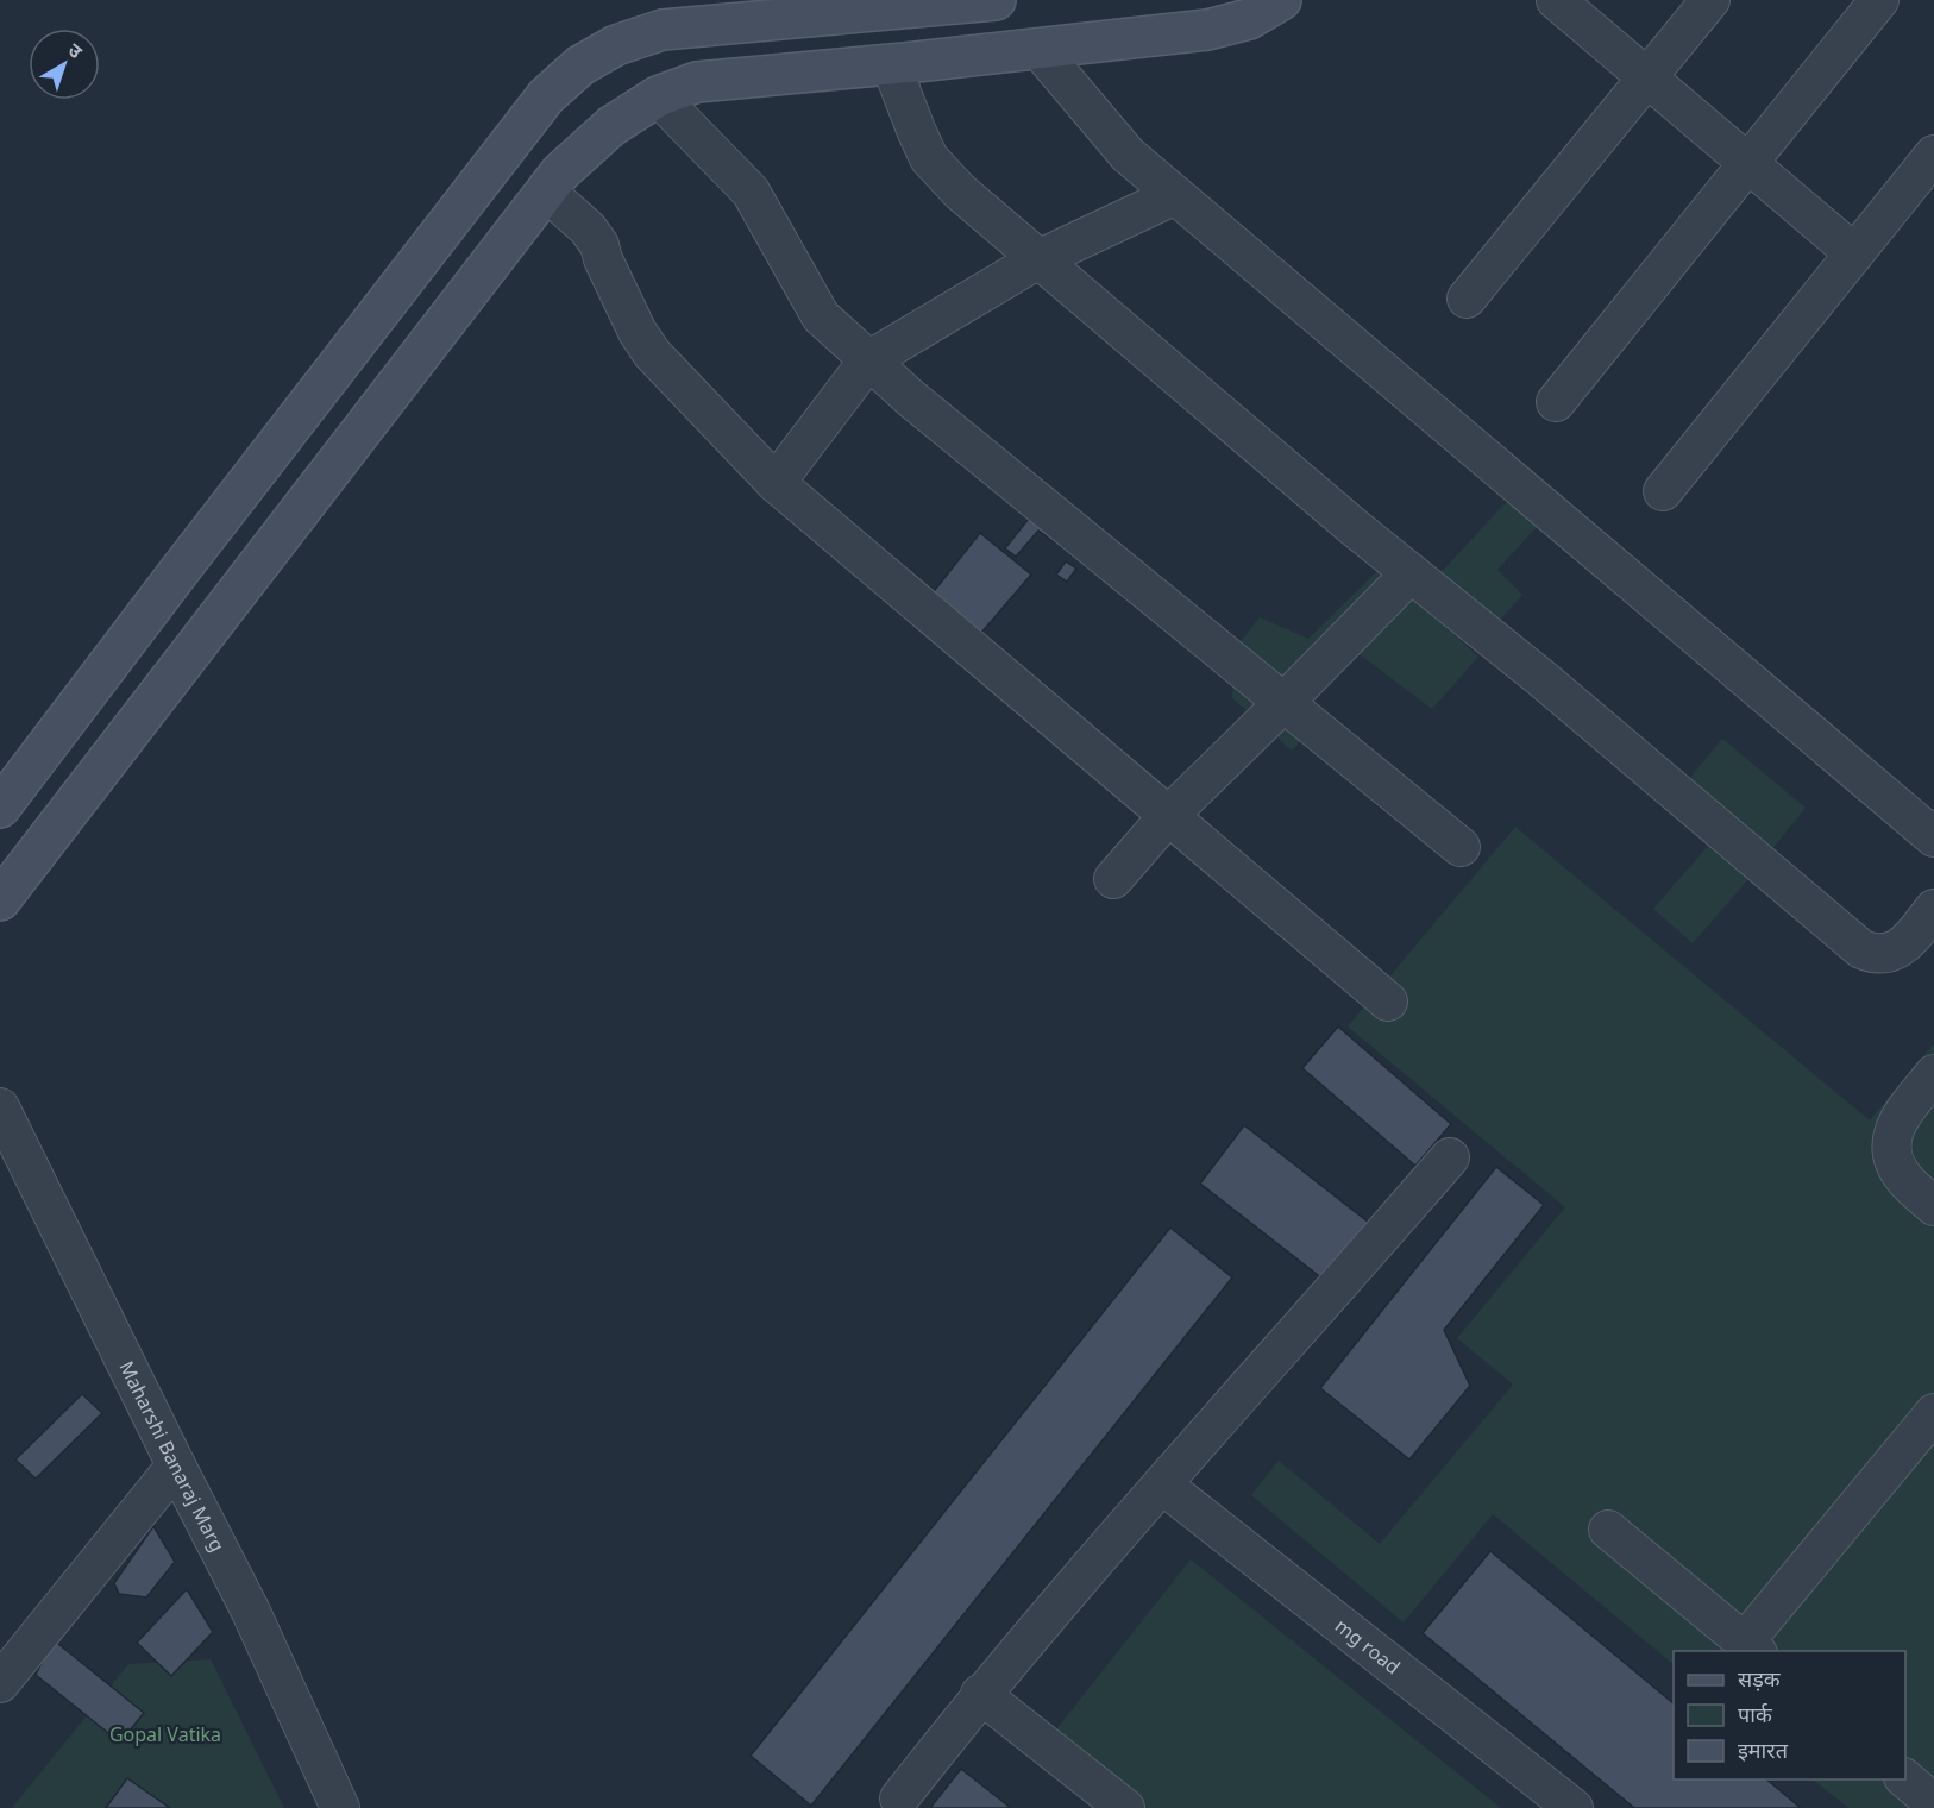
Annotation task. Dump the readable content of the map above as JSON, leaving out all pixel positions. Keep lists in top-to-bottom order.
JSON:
{
  "streets": {
    "street": ["Maharshi Banaraj Marg", "mg road"]
  },
  "parks": ["Gopal Vatika"],
  "legend": ["सड़क", "पार्क", "इमारत"],
  "north": "top right"
}
